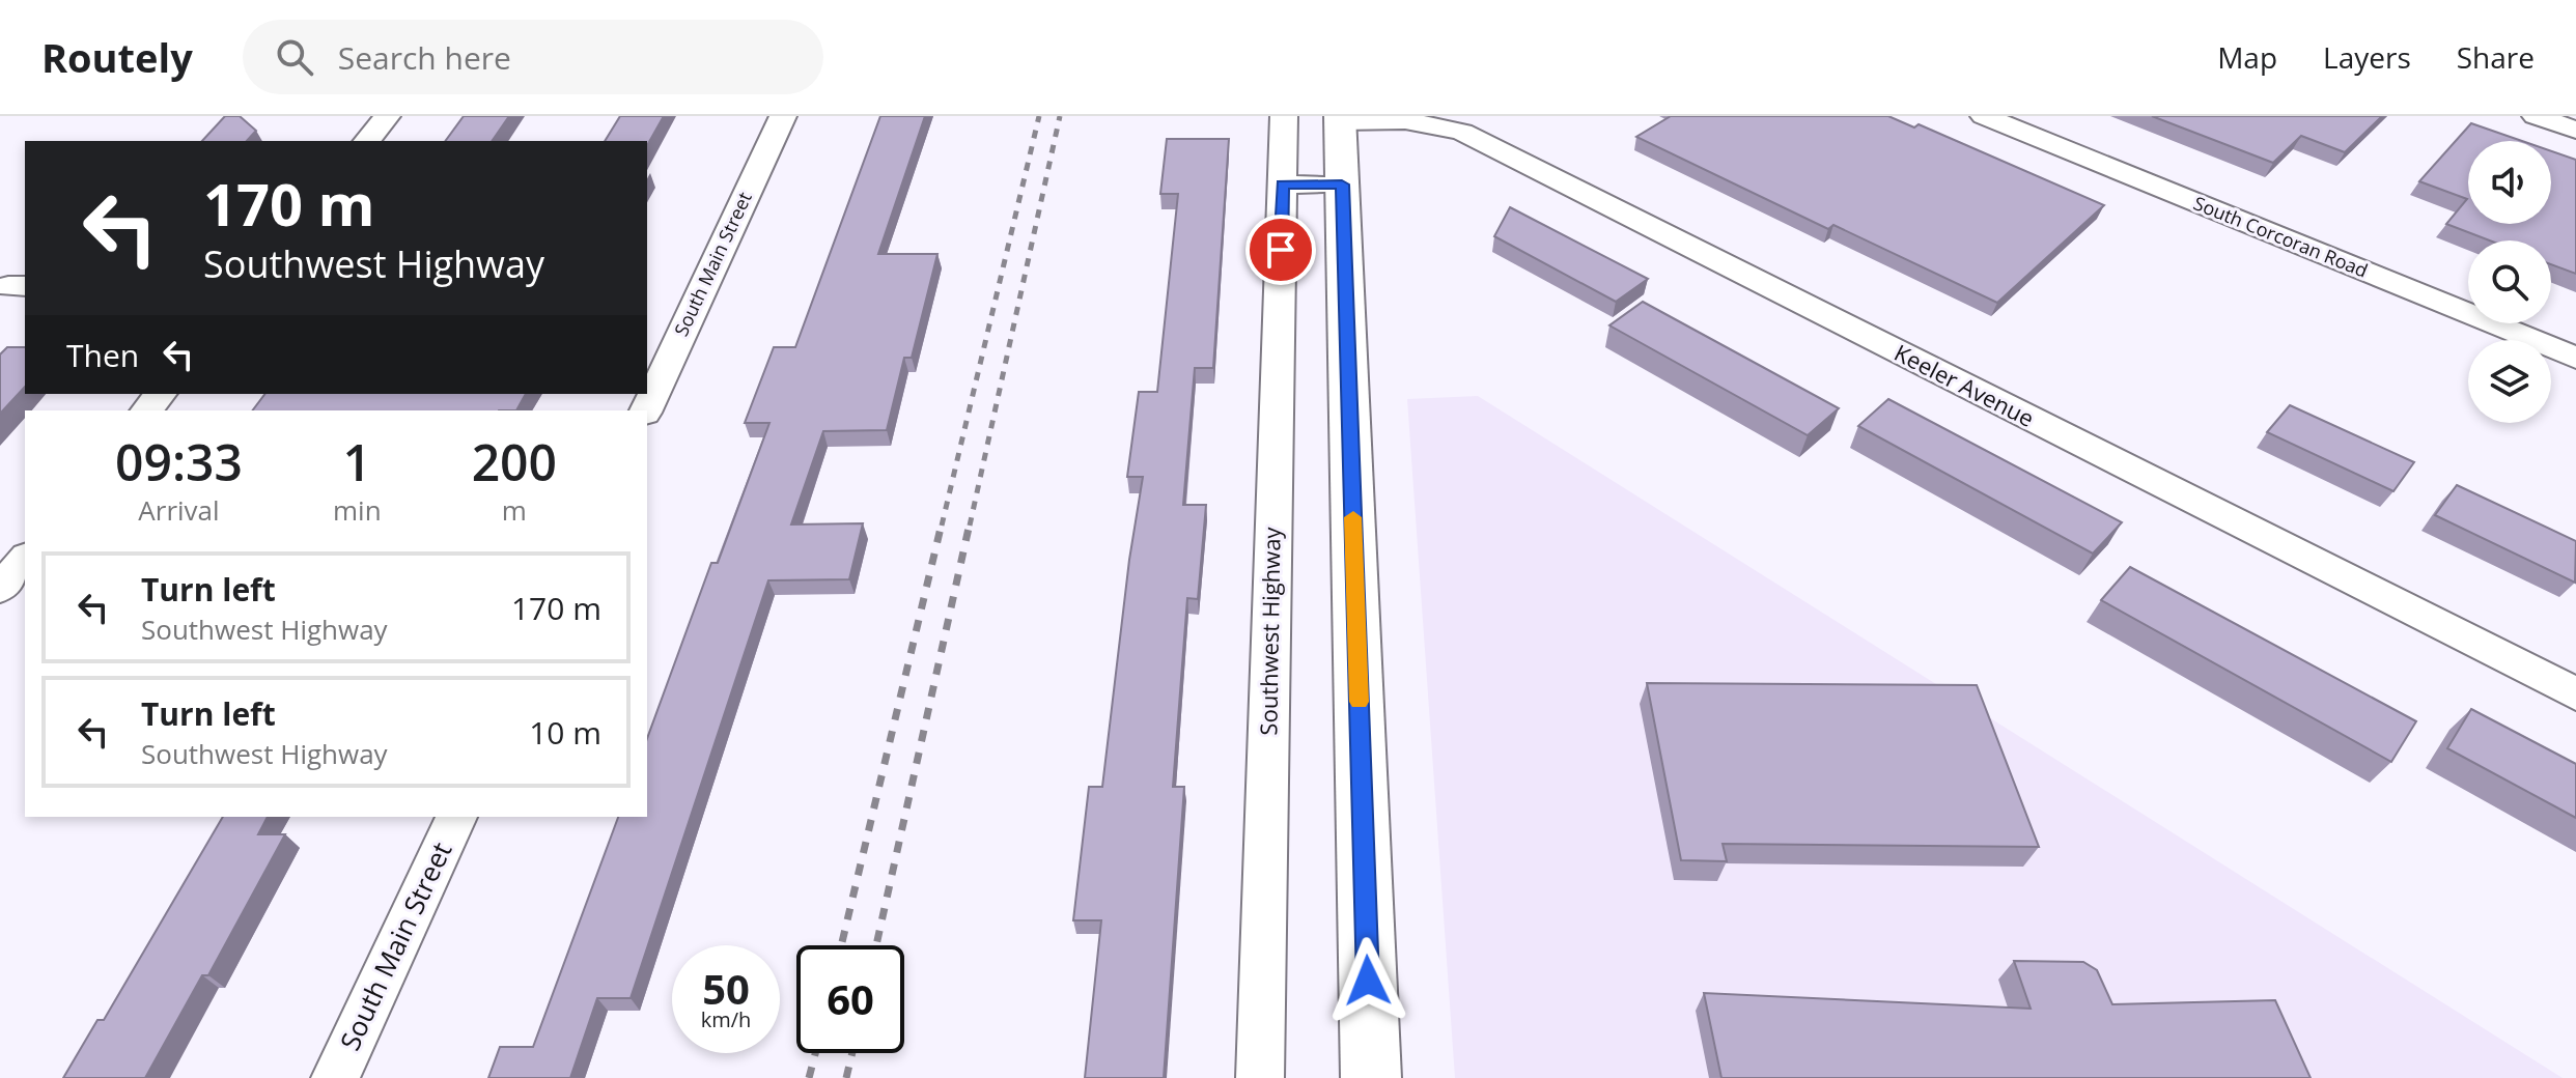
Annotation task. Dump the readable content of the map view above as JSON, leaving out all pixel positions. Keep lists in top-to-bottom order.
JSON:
{
  "streets": {
    "street": [
      "South Corcoran Road",
      "South Main Street",
      "Keeler Avenue",
      "Southwest Highway"
    ]
  },
  "page": {
    "header": "Routely",
    "search": "Search here",
    "nav": ["Map", "Layers", "Share"],
    "turn": ["170 m", "Southwest Highway"],
    "then": "Then",
    "eta": [
      "09:33",
      "Arrival",
      "1",
      "min",
      "200",
      "m"
    ],
    "list": [
      {
        "name": "Turn left",
        "note": "Southwest Highway",
        "value": "170 m"
      },
      {
        "name": "Turn left",
        "note": "Southwest Highway",
        "value": "10 m"
      }
    ],
    "speed": "50 km/h",
    "limit": "60"
  }
}
